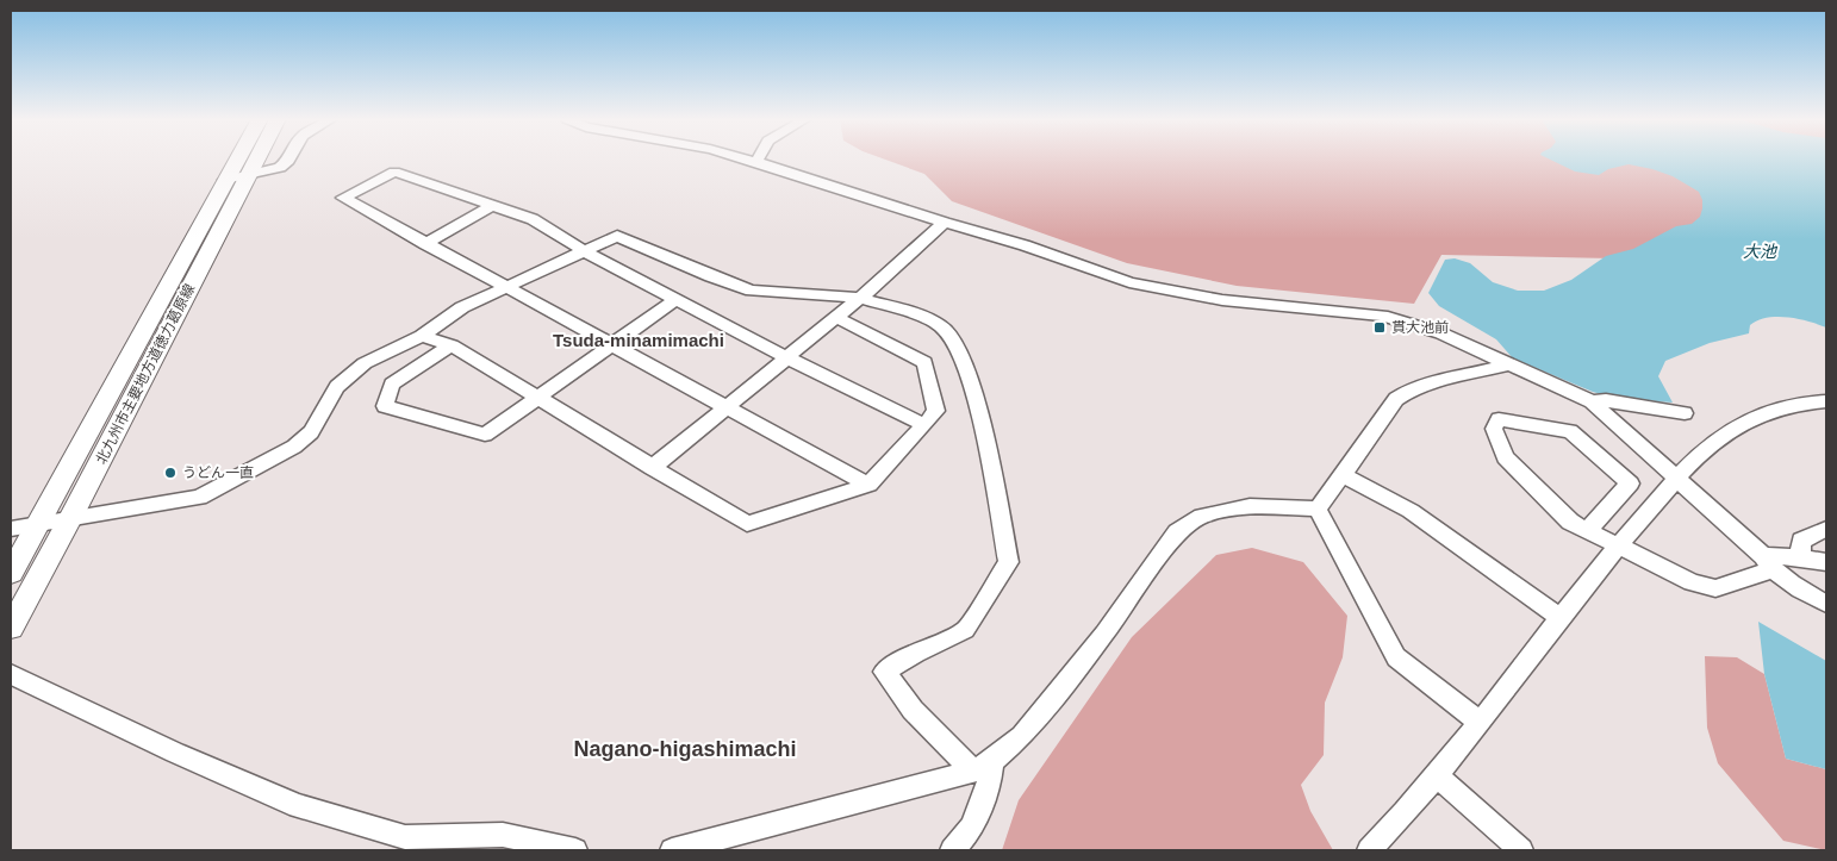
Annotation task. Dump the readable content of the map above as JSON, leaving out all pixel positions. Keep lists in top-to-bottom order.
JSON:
{
  "streets": {
    "main road": ["北九州市主要地方道徳力葛原線"]
  },
  "districts": ["Tsuda-minamimachi", "Nagano-higashimachi"],
  "water": ["大池"],
  "places": {
    "transit": ["貫大池前"],
    "other": ["うどん一直"]
  }
}
